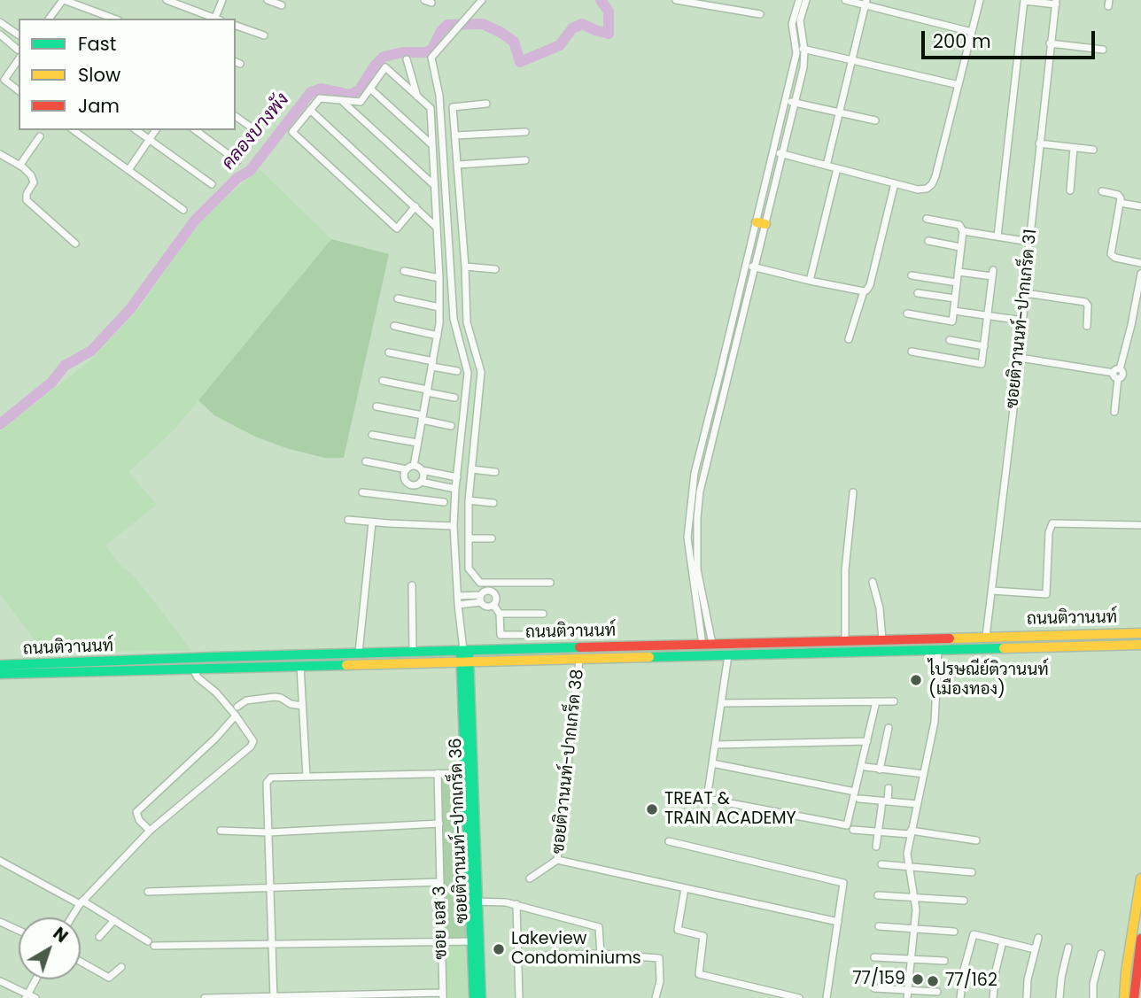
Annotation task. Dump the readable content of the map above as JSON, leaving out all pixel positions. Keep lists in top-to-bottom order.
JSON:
{
  "streets": {
    "main road": ["ถนนติวานนท์", "ซอยติวานนท์-ปากเกร็ด 36"],
    "street": ["ซอยติวานนท์-ปากเกร็ด 31", "ซอยติวานนท์-ปากเกร็ด 38", "ซอย เอส 3"]
  },
  "crossings": [
    ["ซอยติวานนท์-ปากเกร็ด 31", "ถนนติวานนท์"],
    ["ถนนติวานนท์", "ซอยติวานนท์-ปากเกร็ด 38"],
    ["ถนนติวานนท์", "ซอยติวานนท์-ปากเกร็ด 36"]
  ],
  "water": ["คลองบางพัง"],
  "places": [
    "ไปรษณีย์ติวานนท์ (เมืองทอง)",
    "TREAT & TRAIN ACADEMY",
    "Lakeview Condominiums",
    "77/159",
    "77/162"
  ],
  "legend": ["Fast", "Slow", "Jam"],
  "scale_bar": "200 m",
  "north": "top right"
}
